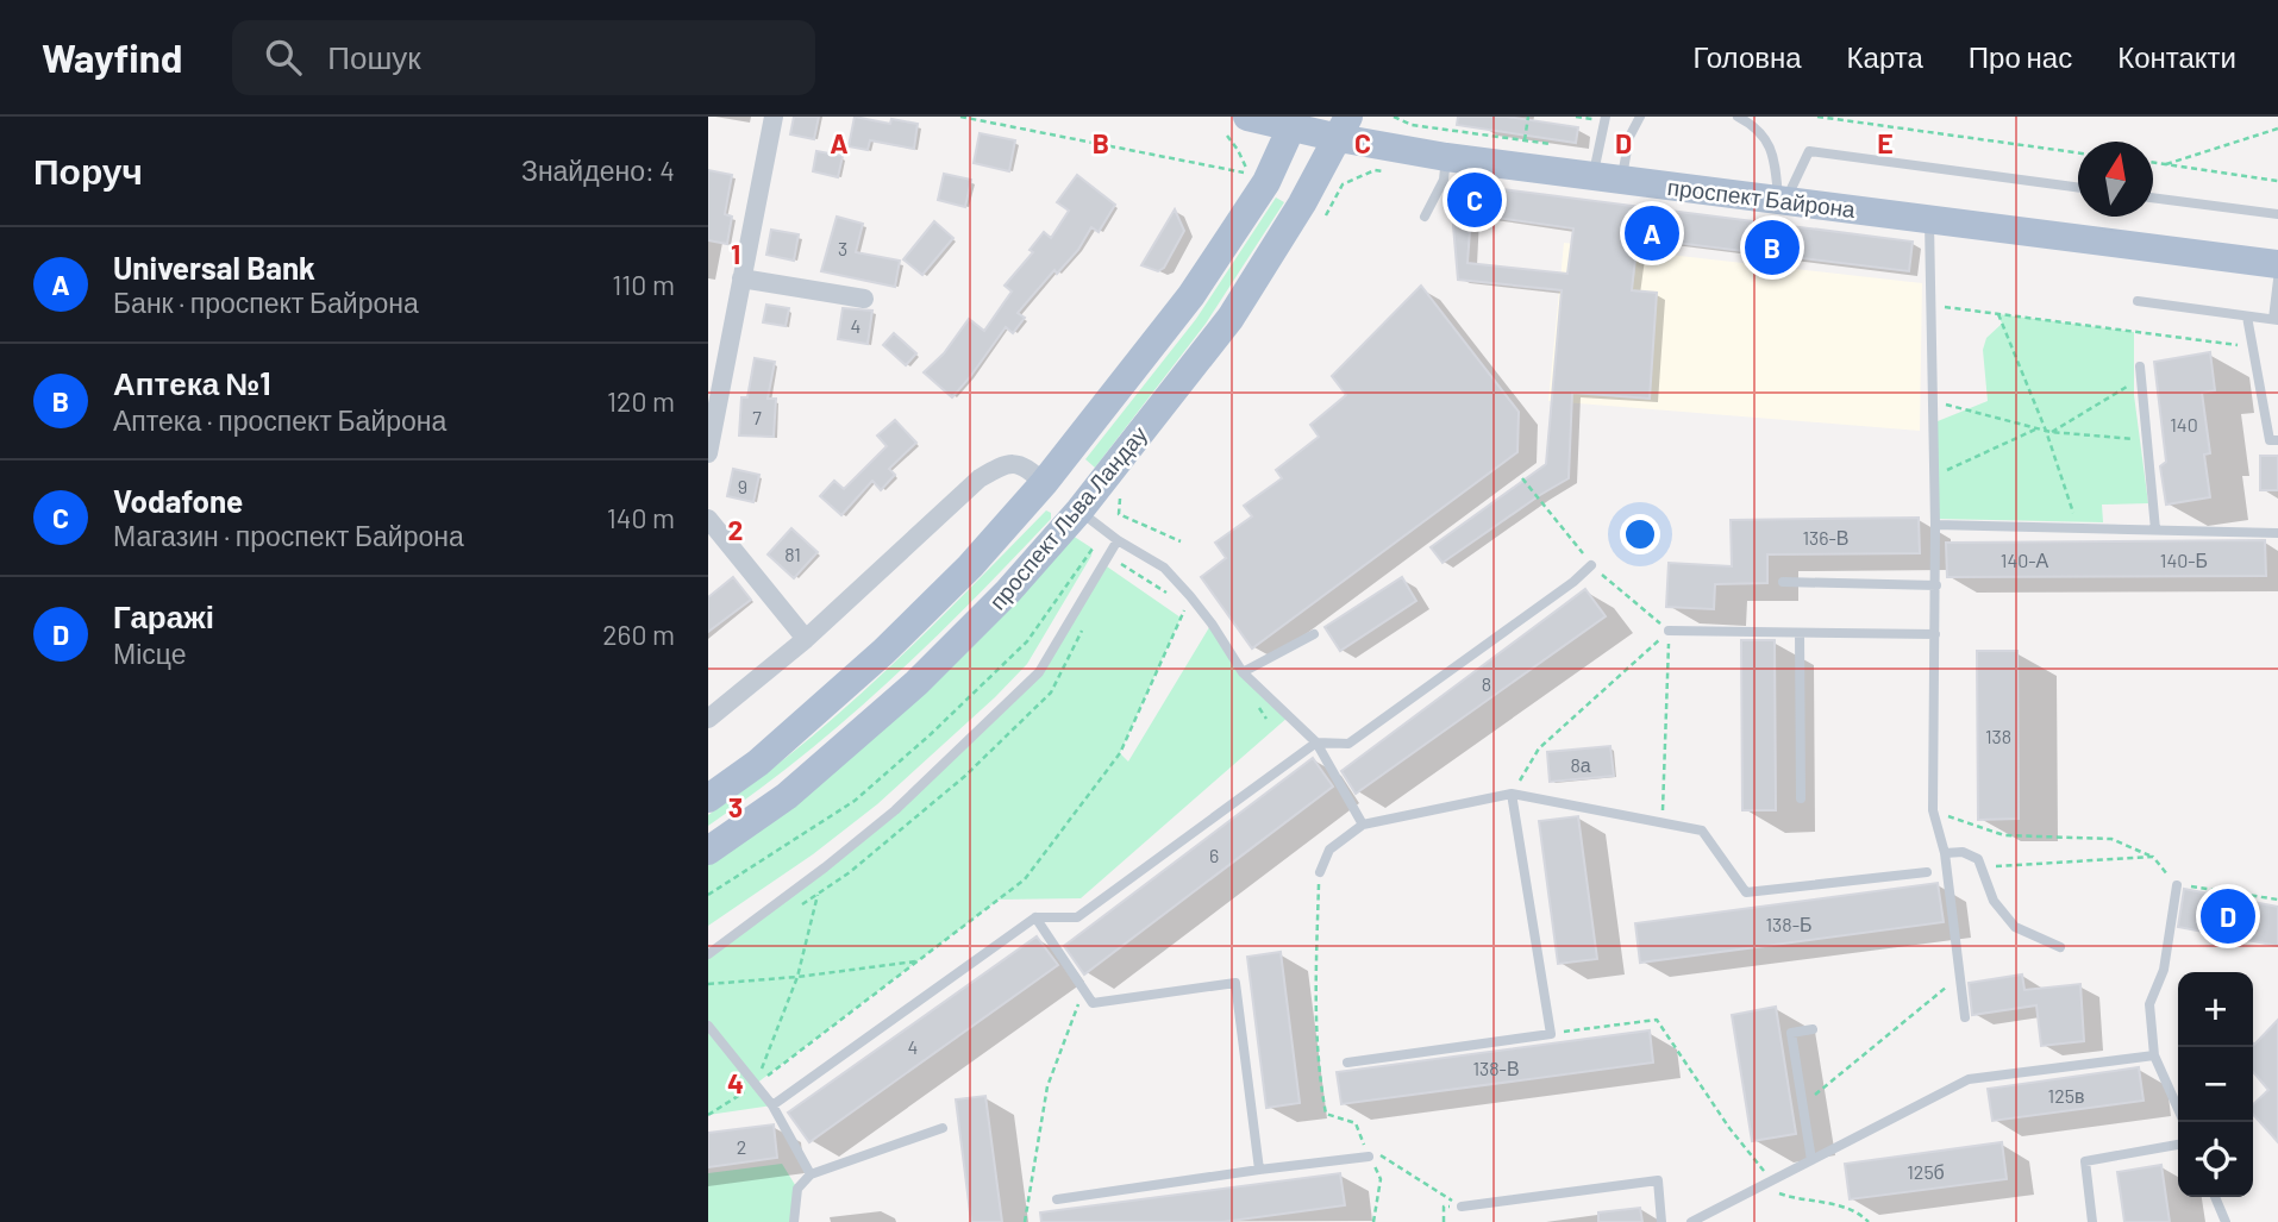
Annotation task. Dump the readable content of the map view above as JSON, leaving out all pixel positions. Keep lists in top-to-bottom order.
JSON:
{
  "streets": {
    "main road": ["проспект Байрона", "проспект Льва Ландау"]
  },
  "crossings": [
    ["проспект Байрона", "проспект Льва Ландау"]
  ],
  "house_numbers": [
    "3",
    "4",
    "7",
    "140",
    "9",
    "136-В",
    "81",
    "140-А",
    "140-Б",
    "8",
    "138",
    "8а",
    "6",
    "138-Б",
    "4",
    "138-В",
    "125в",
    "2",
    "125б"
  ],
  "north": "top",
  "page": {
    "header": "Wayfind",
    "search": "Пошук",
    "nav": [
      "Головна",
      "Карта",
      "Про нас",
      "Контакти"
    ],
    "heading": ["Поруч", "Знайдено: 4"],
    "pins": [
      "C",
      "A",
      "B",
      "D"
    ],
    "list": [
      {
        "mark": "A",
        "name": "Universal Bank",
        "note": "Банк · проспект Байрона",
        "value": "110 m"
      },
      {
        "mark": "B",
        "name": "Аптека №1",
        "note": "Аптека · проспект Байрона",
        "value": "120 m"
      },
      {
        "mark": "C",
        "name": "Vodafone",
        "note": "Магазин · проспект Байрона",
        "value": "140 m"
      },
      {
        "mark": "D",
        "name": "Гаражі",
        "note": "Місце",
        "value": "260 m"
      }
    ],
    "map_buttons": ["+", "−"]
  },
  "grid": {
    "columns": [
      "A",
      "B",
      "C",
      "D",
      "E"
    ],
    "rows": [
      "1",
      "2",
      "3",
      "4"
    ]
  }
}
